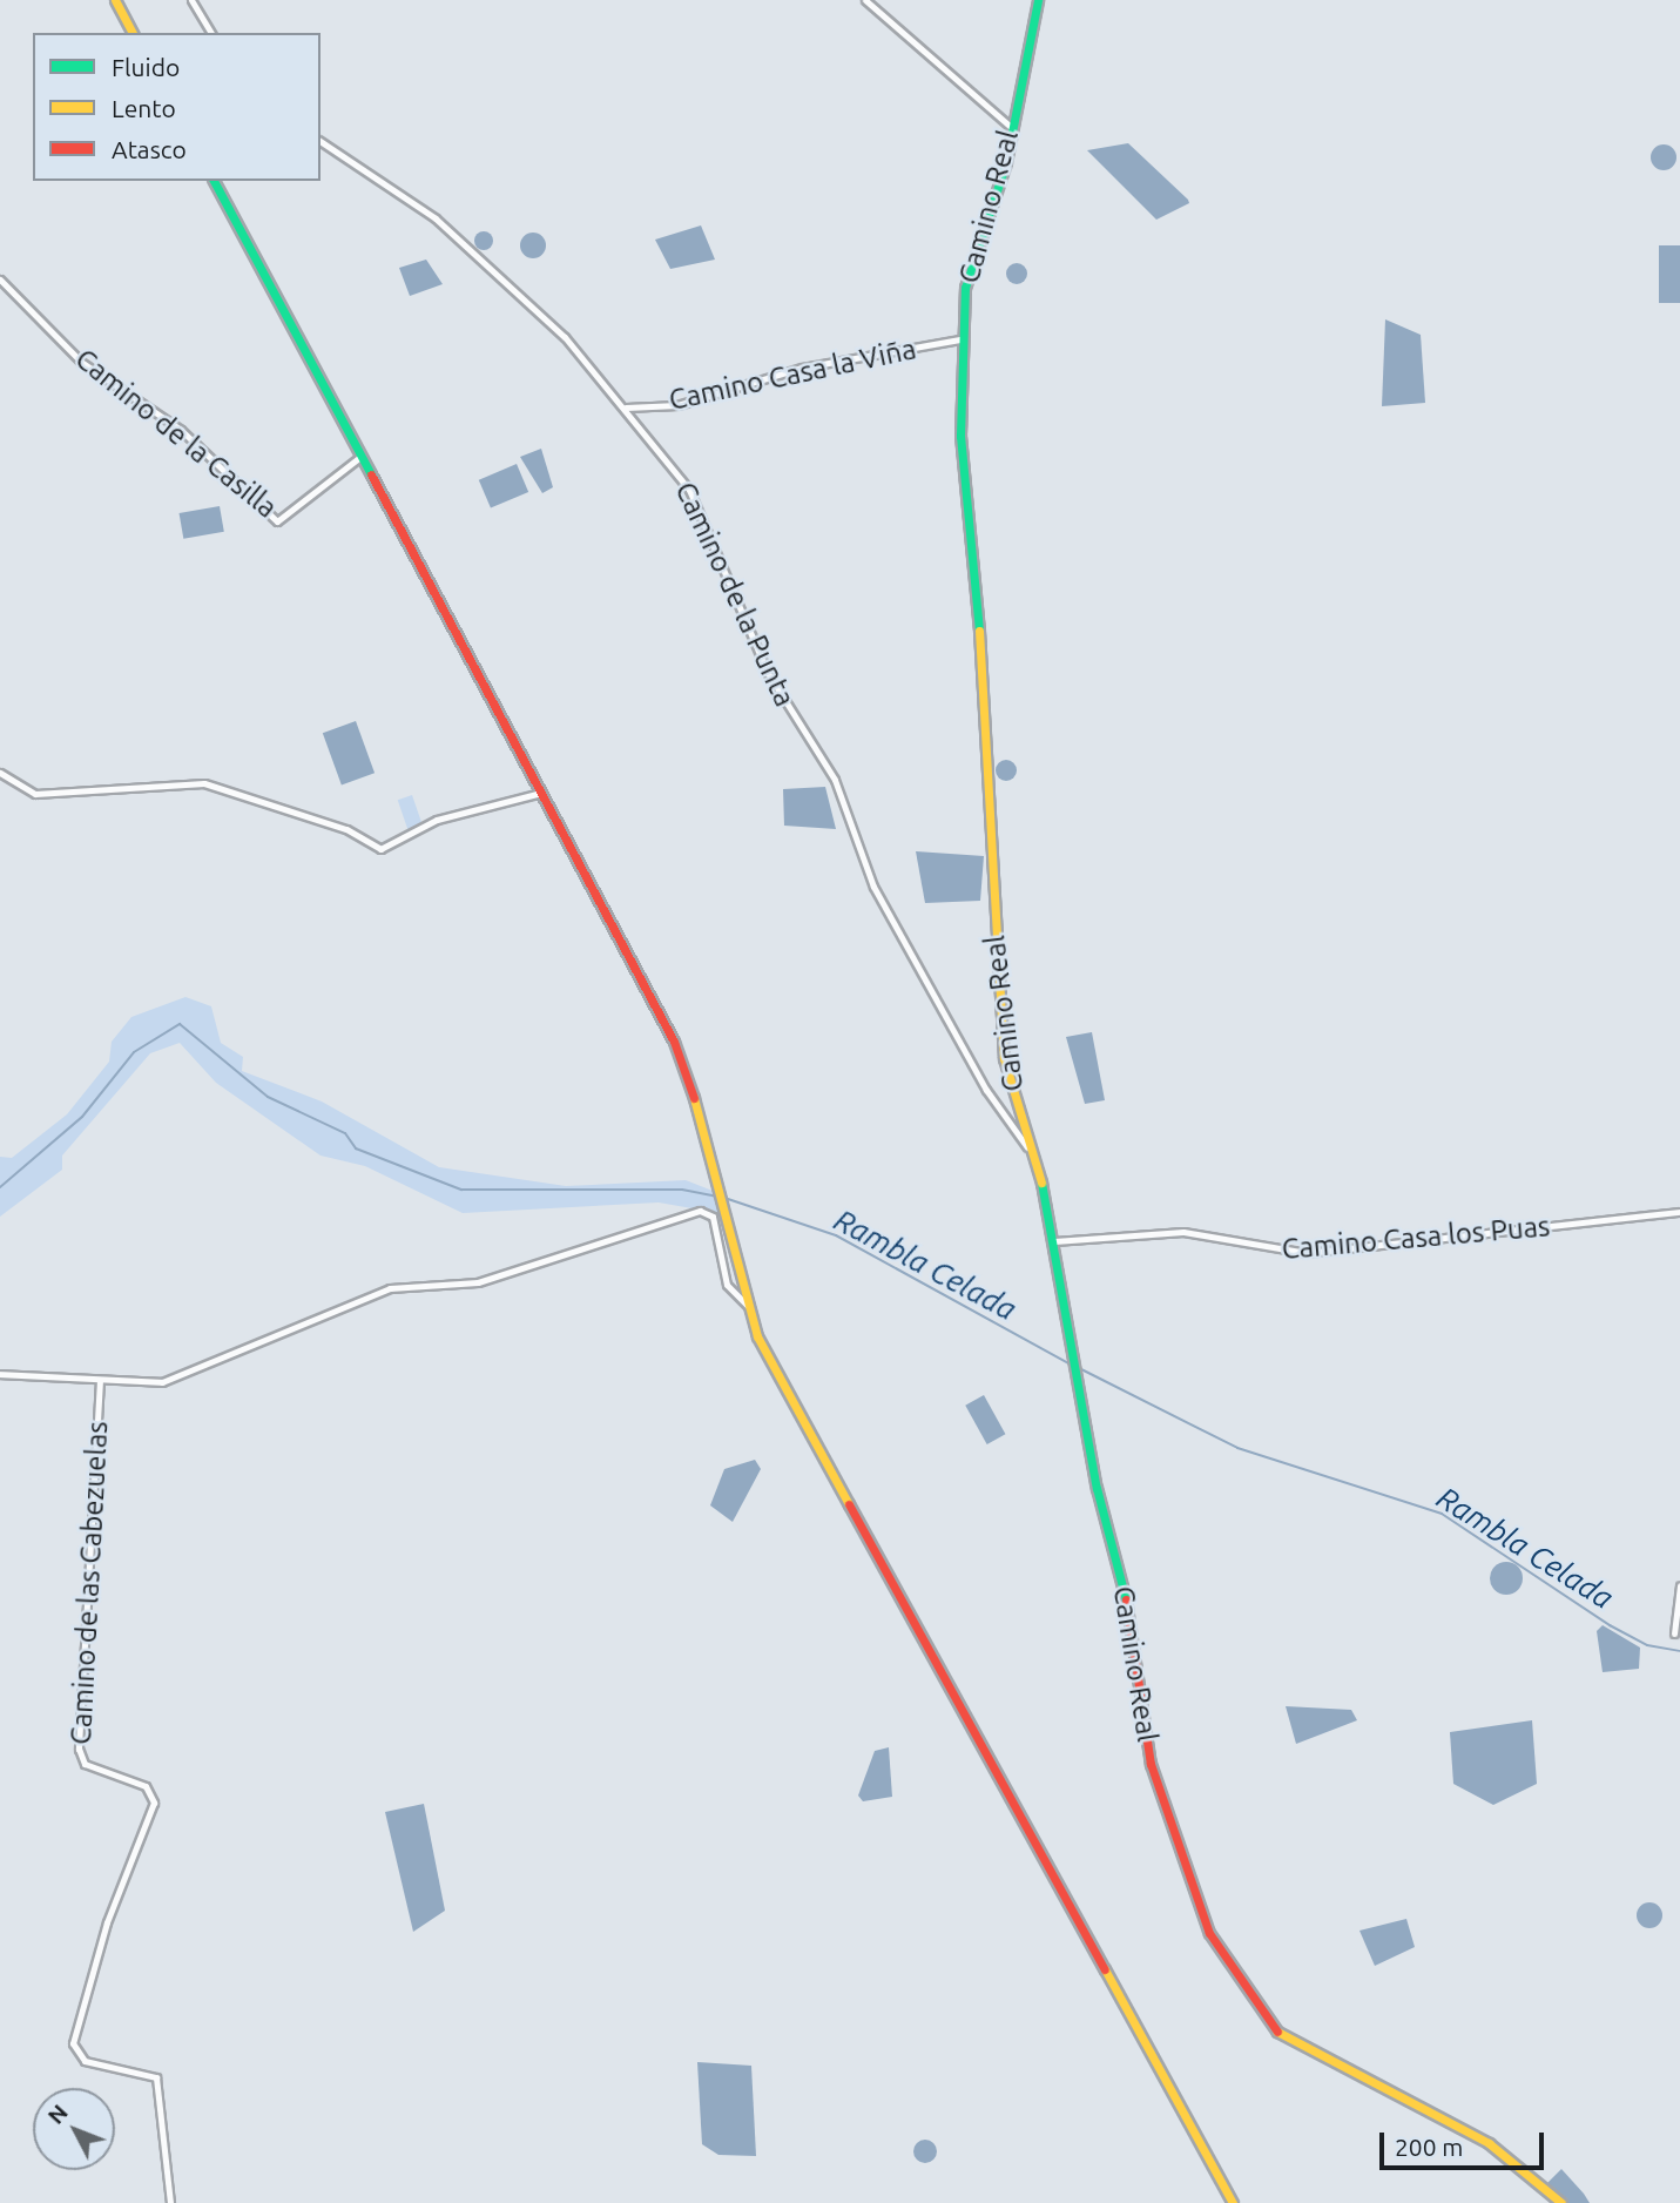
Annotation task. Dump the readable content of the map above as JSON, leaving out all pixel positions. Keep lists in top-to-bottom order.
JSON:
{
  "streets": {
    "street": [
      "Camino Real",
      "Camino Casa la Viña",
      "Camino de la Casilla",
      "Camino de la Punta",
      "Camino Casa los Puas",
      "Camino de las Cabezuelas"
    ]
  },
  "crossings": [
    ["Camino Real", "Camino Casa la Viña"],
    ["Camino Real", "Camino de la Punta"],
    ["Camino Real", "Camino Casa los Puas"],
    ["Camino Casa la Viña", "Camino de la Punta"]
  ],
  "water": ["Rambla Celada"],
  "legend": ["Fluido", "Lento", "Atasco"],
  "scale_bar": "200 m",
  "north": "top left"
}
